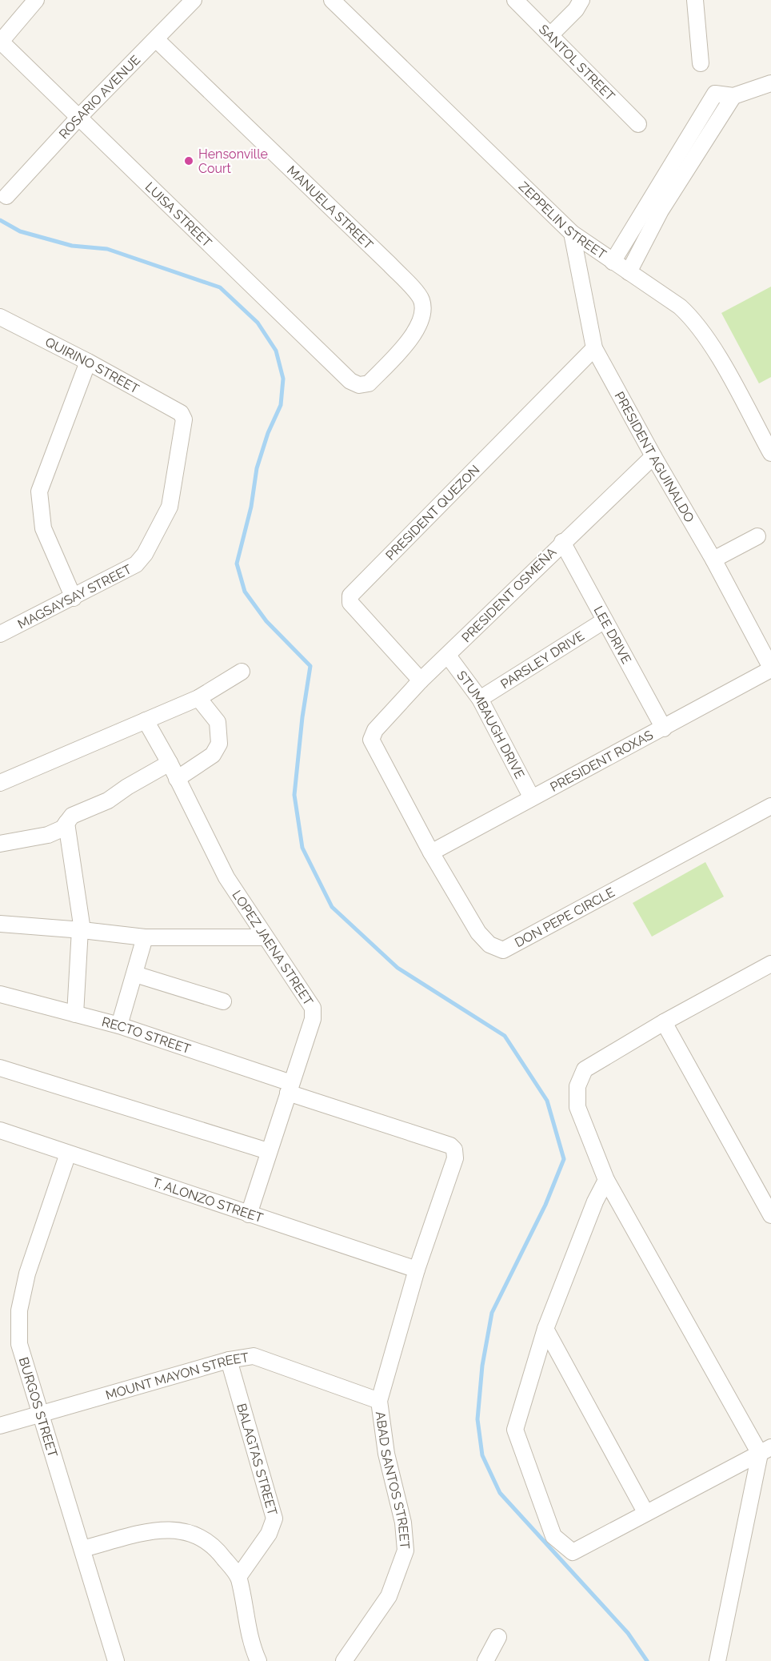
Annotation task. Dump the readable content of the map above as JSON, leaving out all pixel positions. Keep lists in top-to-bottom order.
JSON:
{
  "streets": {
    "street": [
      "SANTOL STREET",
      "ROSARIO AVENUE",
      "MANUELA STREET",
      "LUISA STREET",
      "ZEPPELIN STREET",
      "QUIRINO STREET",
      "PRESIDENT AGUINALDO",
      "PRESIDENT QUEZON",
      "PRESIDENT OSMEÑA",
      "MAGSAYSAY STREET",
      "LEE DRIVE",
      "PARSLEY DRIVE",
      "STUMBAUGH DRIVE",
      "PRESIDENT ROXAS",
      "DON PEPE CIRCLE",
      "LOPEZ JAENA STREET",
      "RECTO STREET",
      "T. ALONZO STREET",
      "MOUNT MAYON STREET",
      "BURGOS STREET",
      "BALAGTAS STREET",
      "ABAD SANTOS STREET"
    ]
  },
  "crossings": [
    ["ROSARIO AVENUE", "MANUELA STREET"],
    ["ROSARIO AVENUE", "LUISA STREET"],
    ["MANUELA STREET", "LUISA STREET"],
    ["ZEPPELIN STREET", "PRESIDENT AGUINALDO"],
    ["QUIRINO STREET", "MAGSAYSAY STREET"],
    ["PRESIDENT AGUINALDO", "PRESIDENT QUEZON"],
    ["PRESIDENT AGUINALDO", "PRESIDENT OSMEÑA"],
    ["PRESIDENT AGUINALDO", "PRESIDENT ROXAS"],
    ["PRESIDENT QUEZON", "PRESIDENT OSMEÑA"],
    ["PRESIDENT OSMEÑA", "LEE DRIVE"],
    ["PRESIDENT OSMEÑA", "STUMBAUGH DRIVE"],
    ["PRESIDENT OSMEÑA", "DON PEPE CIRCLE"],
    ["LEE DRIVE", "PARSLEY DRIVE"],
    ["LEE DRIVE", "PRESIDENT ROXAS"],
    ["PARSLEY DRIVE", "STUMBAUGH DRIVE"],
    ["STUMBAUGH DRIVE", "PRESIDENT ROXAS"],
    ["PRESIDENT ROXAS", "DON PEPE CIRCLE"],
    ["LOPEZ JAENA STREET", "RECTO STREET"],
    ["LOPEZ JAENA STREET", "T. ALONZO STREET"],
    ["RECTO STREET", "ABAD SANTOS STREET"],
    ["T. ALONZO STREET", "BURGOS STREET"],
    ["T. ALONZO STREET", "ABAD SANTOS STREET"],
    ["MOUNT MAYON STREET", "BURGOS STREET"],
    ["MOUNT MAYON STREET", "BALAGTAS STREET"],
    ["MOUNT MAYON STREET", "ABAD SANTOS STREET"]
  ],
  "places": ["Hensonville Court"]
}
